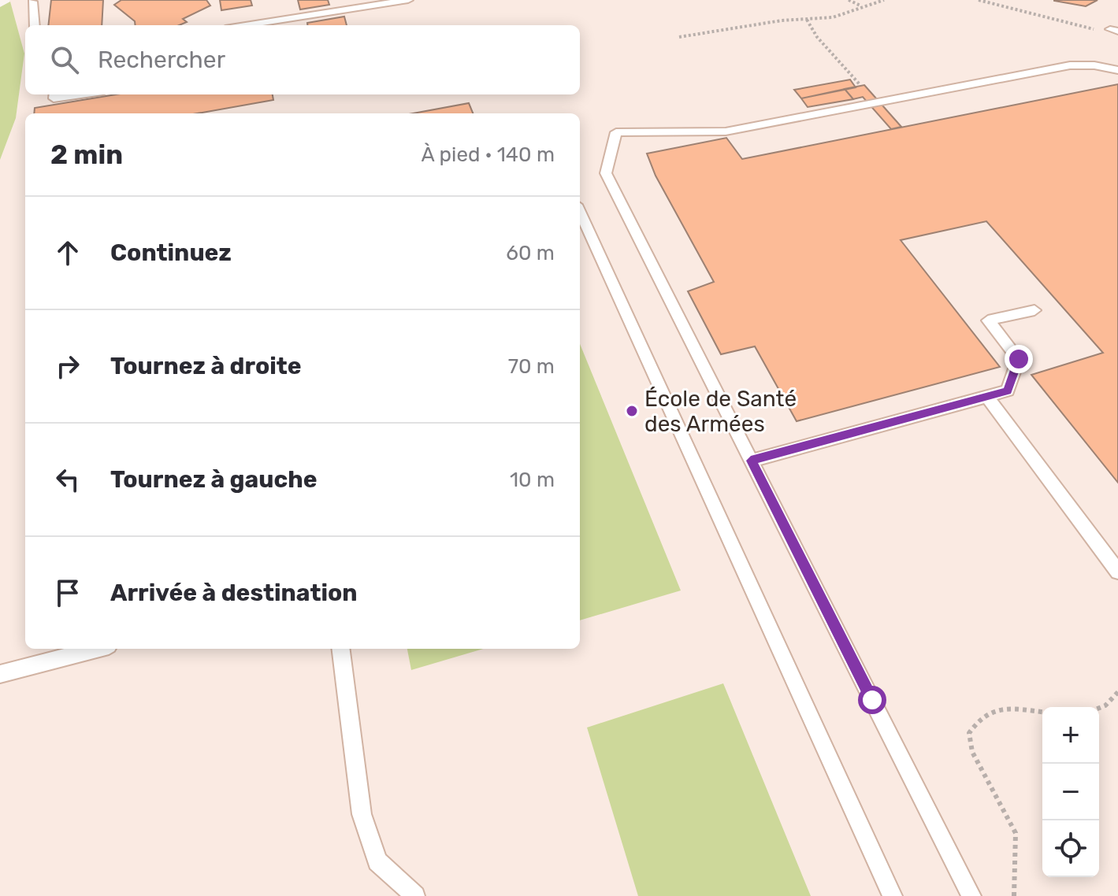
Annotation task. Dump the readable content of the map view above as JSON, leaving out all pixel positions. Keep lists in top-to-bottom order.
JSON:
{
  "places": ["École de Santé des Armées"],
  "page": {
    "search": "Rechercher",
    "heading": ["2 min", "À pied · 140 m"],
    "list": [
      ["Continuez", "60 m"],
      ["Tournez à droite", "70 m"],
      ["Tournez à gauche", "10 m"],
      "Arrivée à destination"
    ],
    "map_buttons": ["+", "−"]
  }
}
